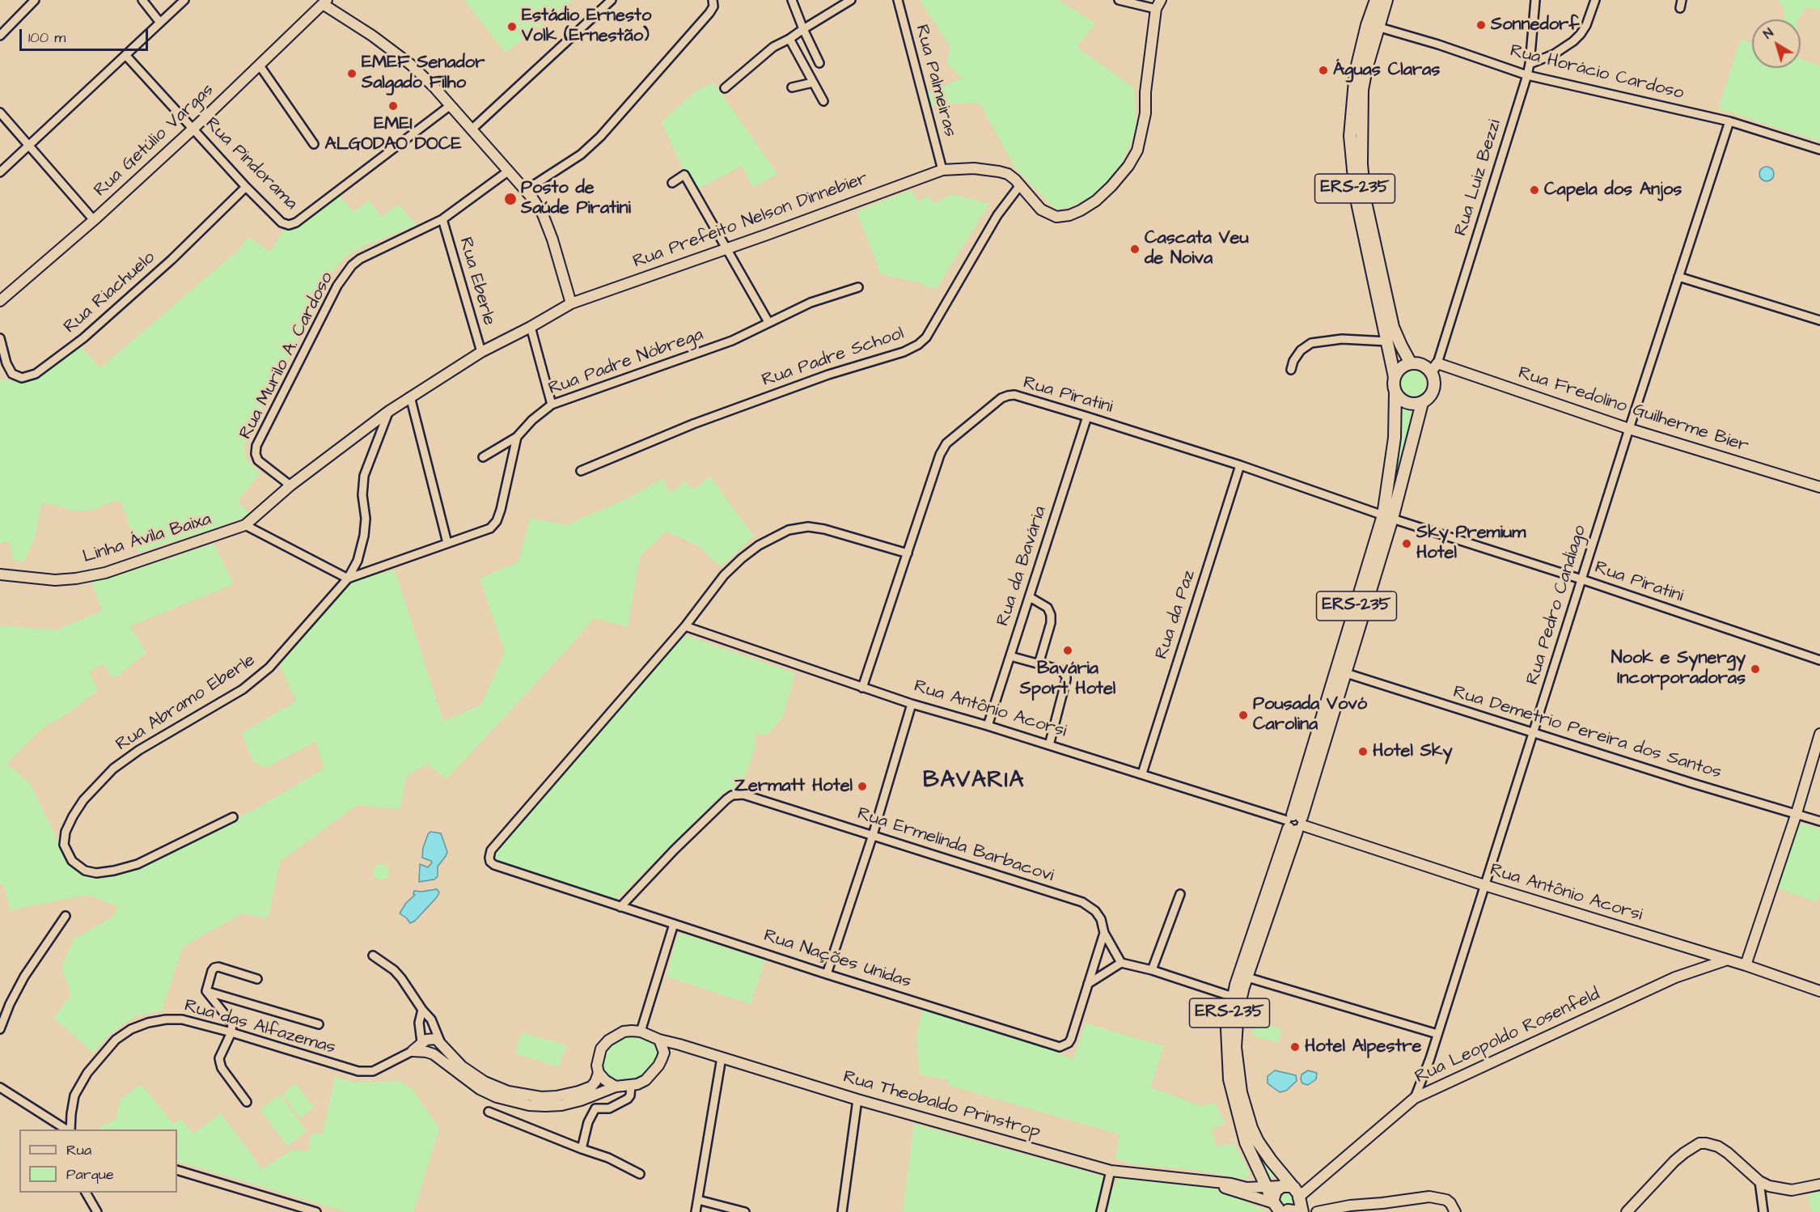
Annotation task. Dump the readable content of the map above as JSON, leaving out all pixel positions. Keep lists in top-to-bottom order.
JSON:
{
  "streets": {
    "main road": ["ERS-235"],
    "street": [
      "Rua Horácio Cardoso",
      "Rua Palmeiras",
      "Rua Getúlio Vargas",
      "Rua Pindorama",
      "Rua Luiz Bezzi",
      "Rua Prefeito Nelson Dinnebier",
      "Rua Eberle",
      "Rua Riachuelo",
      "Rua Murilo A. Cardoso",
      "Rua Padre School",
      "Rua Padre Nóbrega",
      "Rua Piratini",
      "Rua Fredolino Guilherme Bier",
      "Linha Ávila Baixa",
      "Rua da Bavária",
      "Rua Pedro Candiago",
      "Rua da Paz",
      "Rua Abramo Eberle",
      "Rua Antônio Acorsi",
      "Rua Demetrio Pereira dos Santos",
      "Rua Ermelinda Barbacovi",
      "Rua Nações Unidas",
      "Rua das Alfazemas",
      "Rua Leopoldo Rosenfeld",
      "Rua Theobaldo Prinstrop"
    ]
  },
  "crossings": [
    ["Rua Horácio Cardoso", "Rua Luiz Bezzi"],
    ["Rua Horácio Cardoso", "ERS-235"],
    ["Rua Horácio Cardoso", "Rua Pedro Candiago"],
    ["Rua Palmeiras", "Rua Prefeito Nelson Dinnebier"],
    ["Rua Getúlio Vargas", "Rua Pindorama"],
    ["Rua Pindorama", "Rua Riachuelo"],
    ["Rua Luiz Bezzi", "ERS-235"],
    ["Rua Luiz Bezzi", "Rua Fredolino Guilherme Bier"],
    ["ERS-235", "Rua Piratini"],
    ["ERS-235", "Rua Fredolino Guilherme Bier"],
    ["ERS-235", "Rua Antônio Acorsi"],
    ["ERS-235", "Rua Demetrio Pereira dos Santos"],
    ["ERS-235", "Rua Leopoldo Rosenfeld"],
    ["ERS-235", "Rua Theobaldo Prinstrop"],
    ["Rua Prefeito Nelson Dinnebier", "Rua Eberle"],
    ["Rua Prefeito Nelson Dinnebier", "Rua Murilo A. Cardoso"],
    ["Rua Prefeito Nelson Dinnebier", "Rua Padre School"],
    ["Rua Prefeito Nelson Dinnebier", "Linha Ávila Baixa"],
    ["Rua Prefeito Nelson Dinnebier", "Rua Abramo Eberle"],
    ["Rua Eberle", "Rua Murilo A. Cardoso"],
    ["Rua Padre Nóbrega", "Rua Abramo Eberle"],
    ["Rua Piratini", "Rua da Bavária"],
    ["Rua Piratini", "Rua Pedro Candiago"],
    ["Rua Piratini", "Rua da Paz"],
    ["Rua Piratini", "Rua Antônio Acorsi"],
    ["Rua Fredolino Guilherme Bier", "Rua Pedro Candiago"],
    ["Rua da Bavária", "Rua Antônio Acorsi"],
    ["Rua Pedro Candiago", "Rua Antônio Acorsi"],
    ["Rua Pedro Candiago", "Rua Demetrio Pereira dos Santos"],
    ["Rua Pedro Candiago", "Rua Leopoldo Rosenfeld"],
    ["Rua da Paz", "Rua Antônio Acorsi"],
    ["Rua Antônio Acorsi", "Rua Nações Unidas"],
    ["Rua Antônio Acorsi", "Rua Leopoldo Rosenfeld"],
    ["Rua Ermelinda Barbacovi", "Rua Nações Unidas"]
  ],
  "districts": ["BAVARIA"],
  "places": [
    "Sonnedorf",
    "Estádio Ernesto Volk (Ernestão)",
    "Águas Claras",
    "EMEF Senador Salgado Filho",
    "EMEI ALGODAO DOCE",
    "Capela dos Anjos",
    "Posto de Saúde Piratini",
    "Cascata Veu de Noiva",
    "Sky Premium Hotel",
    "Bavária Sport Hotel",
    "Nook e Synergy Incorporadoras",
    "Pousada Vovó Carolina",
    "Hotel Sky",
    "Zermatt Hotel",
    "Hotel Alpestre"
  ],
  "legend": ["Rua", "Parque"],
  "scale_bar": "100 m",
  "north": "top left"
}
